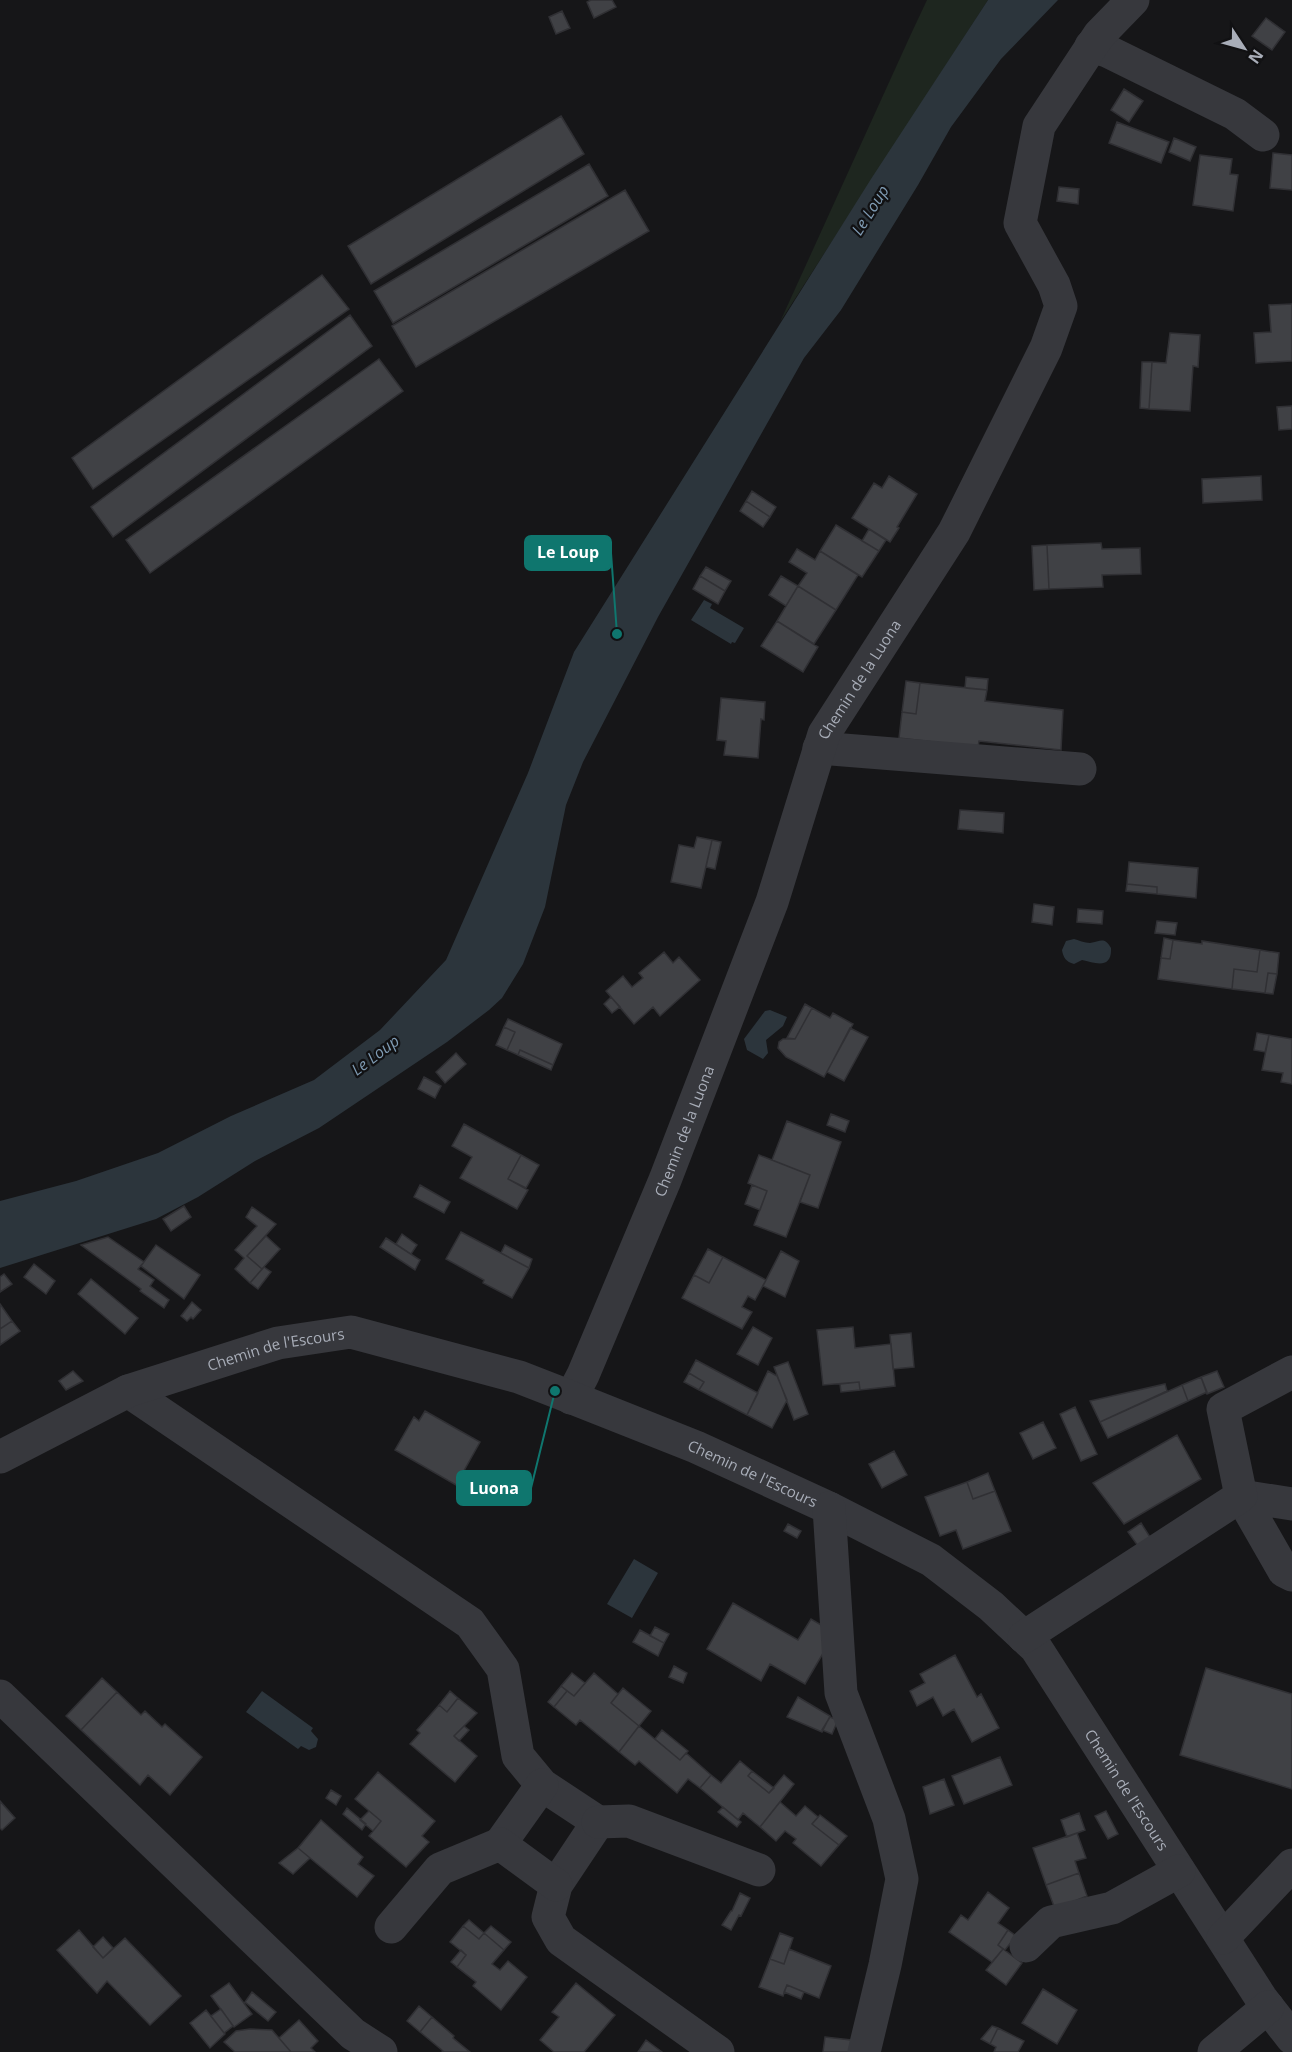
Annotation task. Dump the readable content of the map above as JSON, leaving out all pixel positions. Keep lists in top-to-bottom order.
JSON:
{
  "streets": {
    "street": ["Chemin de la Luona", "Chemin de l'Escours"]
  },
  "crossings": [
    ["Chemin de la Luona", "Chemin de l'Escours"]
  ],
  "water": ["Le Loup"],
  "places": ["Le Loup", "Luona"],
  "north": "bottom right"
}
